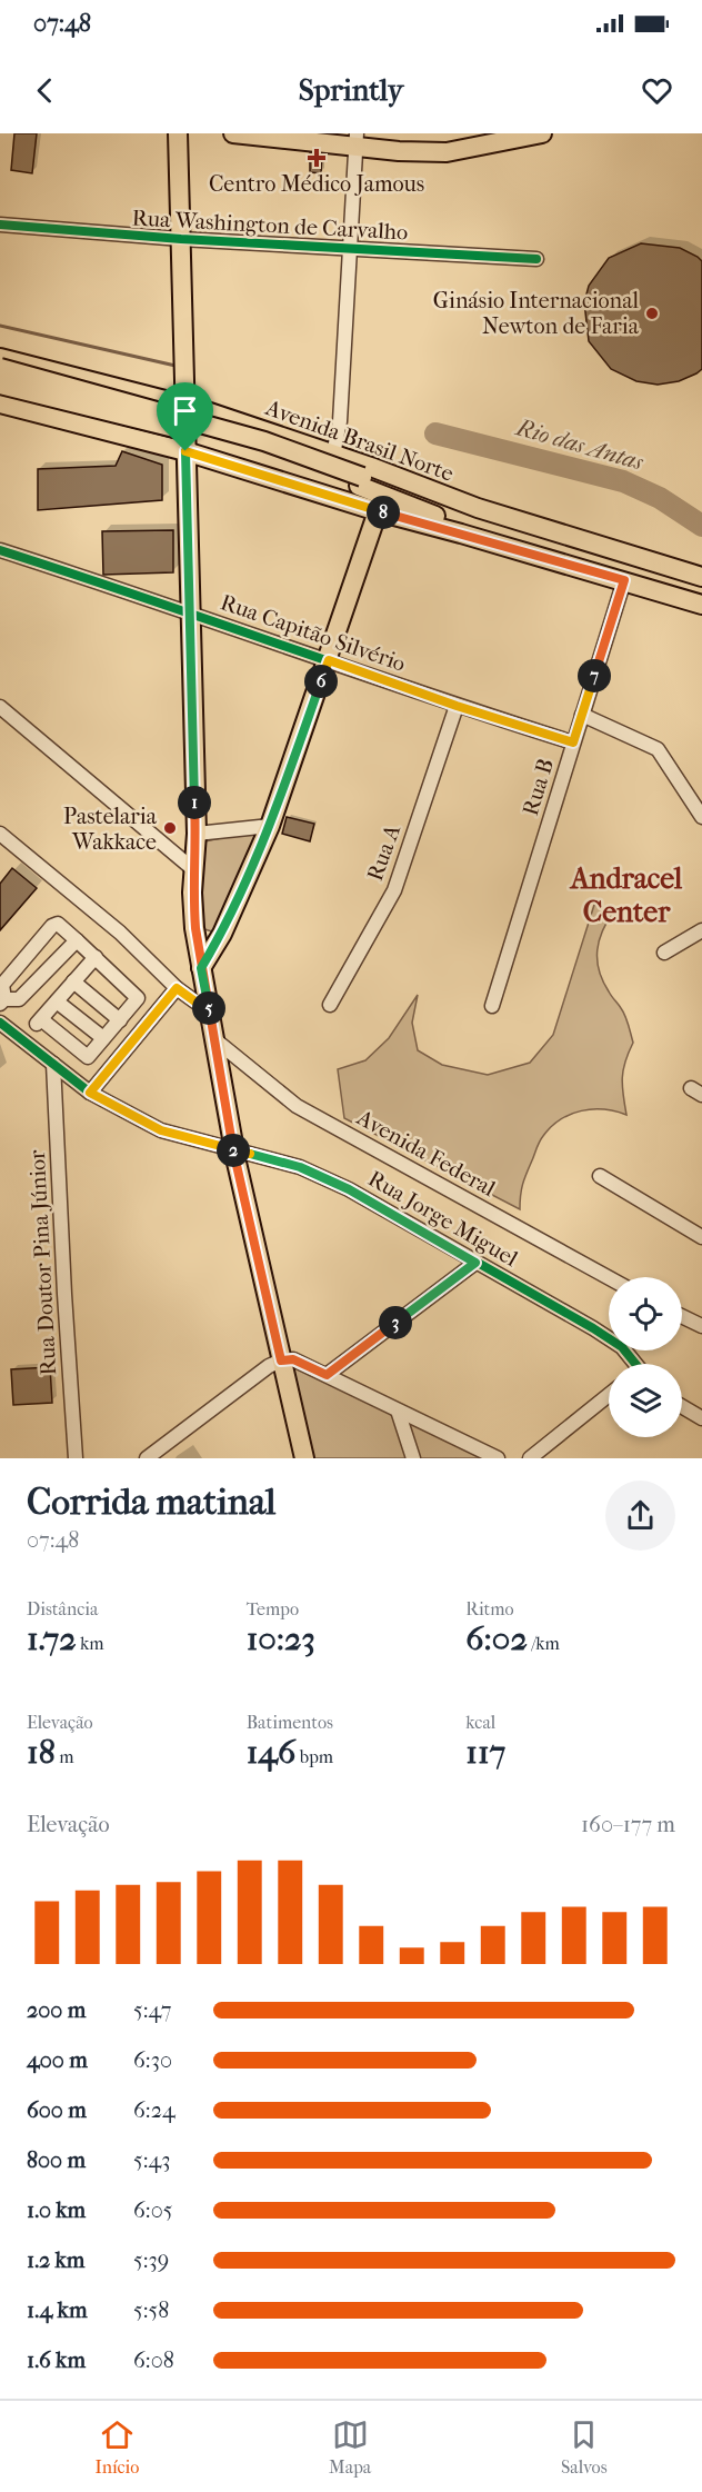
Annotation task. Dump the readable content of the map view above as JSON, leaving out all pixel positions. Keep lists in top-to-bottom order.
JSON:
{
  "streets": {
    "main road": ["Avenida Brasil Norte"],
    "street": [
      "Rua Washington de Carvalho",
      "Rua Capitão Silvério",
      "Rua B",
      "Rua A",
      "Avenida Federal",
      "Rua Jorge Miguel",
      "Rua Doutor Pina Júnior"
    ]
  },
  "crossings": [
    ["Rua Capitão Silvério", "Rua B"],
    ["Rua Capitão Silvério", "Rua A"],
    ["Rua Jorge Miguel", "Rua Doutor Pina Júnior"]
  ],
  "districts": ["Andracel Center"],
  "water": ["Rio das Antas"],
  "places": {
    "health": ["Centro Médico Jamous"],
    "other": ["Ginásio Internacional Newton de Faria", "Pastelaria Wakkace"]
  },
  "page": {
    "status": "07:48",
    "header": "Sprintly",
    "pins": [
      "8",
      "7",
      "6",
      "1",
      "5",
      "2",
      "3"
    ],
    "heading": ["Corrida matinal", "07:48"],
    "stats": [
      ["Distância", "1.72 km"],
      ["Tempo", "10:23"],
      ["Ritmo", "6:02 /km"],
      ["Elevação", "18 m"],
      ["Batimentos", "146 bpm"],
      ["kcal", "117"]
    ],
    "chart": ["Elevação", "160–177 m"],
    "list": [
      {
        "name": "200 m",
        "note": "5:47"
      },
      {
        "name": "400 m",
        "note": "6:30"
      },
      {
        "name": "600 m",
        "note": "6:24"
      },
      {
        "name": "800 m",
        "note": "5:43"
      },
      {
        "name": "1.0 km",
        "note": "6:05"
      },
      {
        "name": "1.2 km",
        "note": "5:39"
      },
      {
        "name": "1.4 km",
        "note": "5:58"
      },
      {
        "name": "1.6 km",
        "note": "6:08"
      }
    ],
    "tabs": ["Início", "Mapa", "Salvos"]
  }
}
